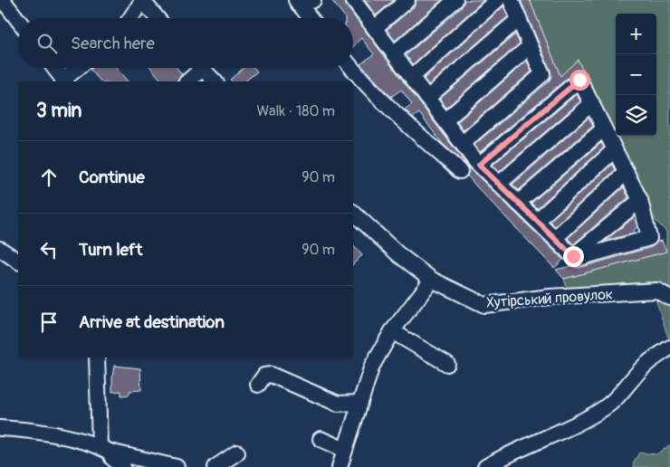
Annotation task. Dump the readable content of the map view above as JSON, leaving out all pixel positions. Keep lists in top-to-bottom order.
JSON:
{
  "streets": {
    "street": ["Хутірський провулок"]
  },
  "page": {
    "map_buttons": ["+", "−"],
    "search": "Search here",
    "heading": ["3 min", "Walk · 180 m"],
    "list": [
      ["Continue", "90 m"],
      ["Turn left", "90 m"],
      "Arrive at destination"
    ]
  }
}
